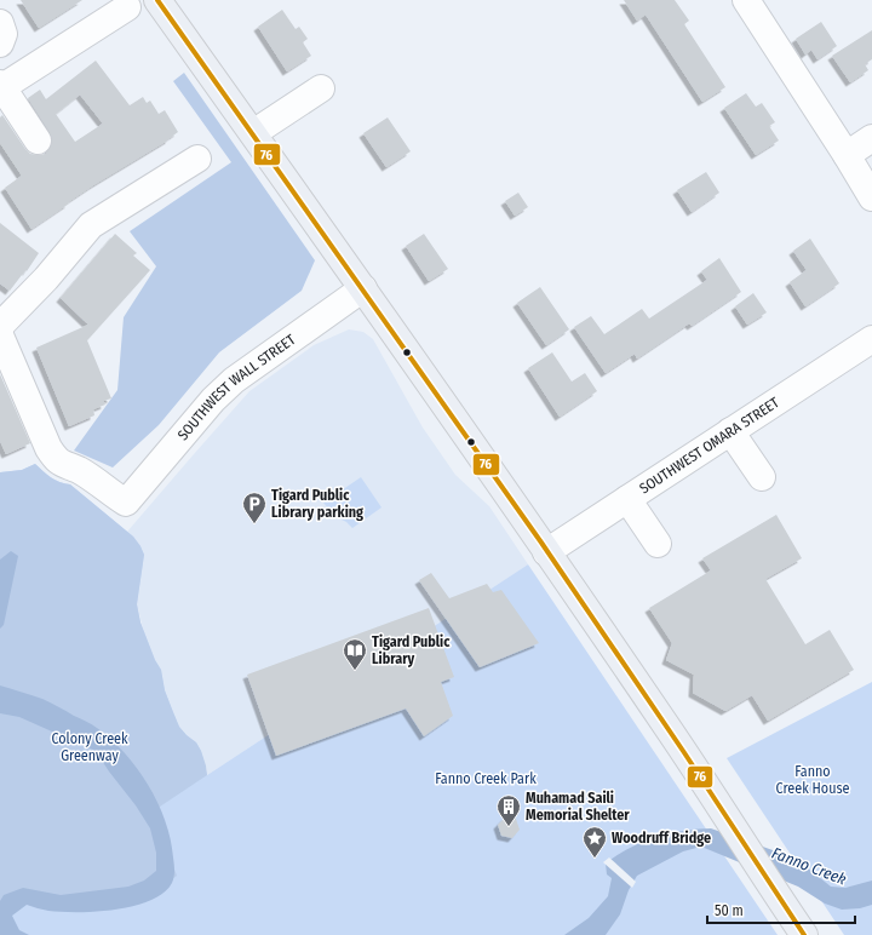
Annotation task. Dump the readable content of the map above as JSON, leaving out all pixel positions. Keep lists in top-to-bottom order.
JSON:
{
  "streets": {
    "street": ["SOUTHWEST WALL STREET", "SOUTHWEST OMARA STREET"]
  },
  "water": ["Fanno Creek"],
  "parks": ["Colony Creek Greenway", "Fanno Creek House", "Fanno Creek Park"],
  "places": {
    "parking": ["Tigard Public Library parking"],
    "library": ["Tigard Public Library"],
    "building": ["Muhamad Saili Memorial Shelter"],
    "place": ["Woodruff Bridge"]
  },
  "lines": ["transit line 76"],
  "scale_bar": "50 m"
}
